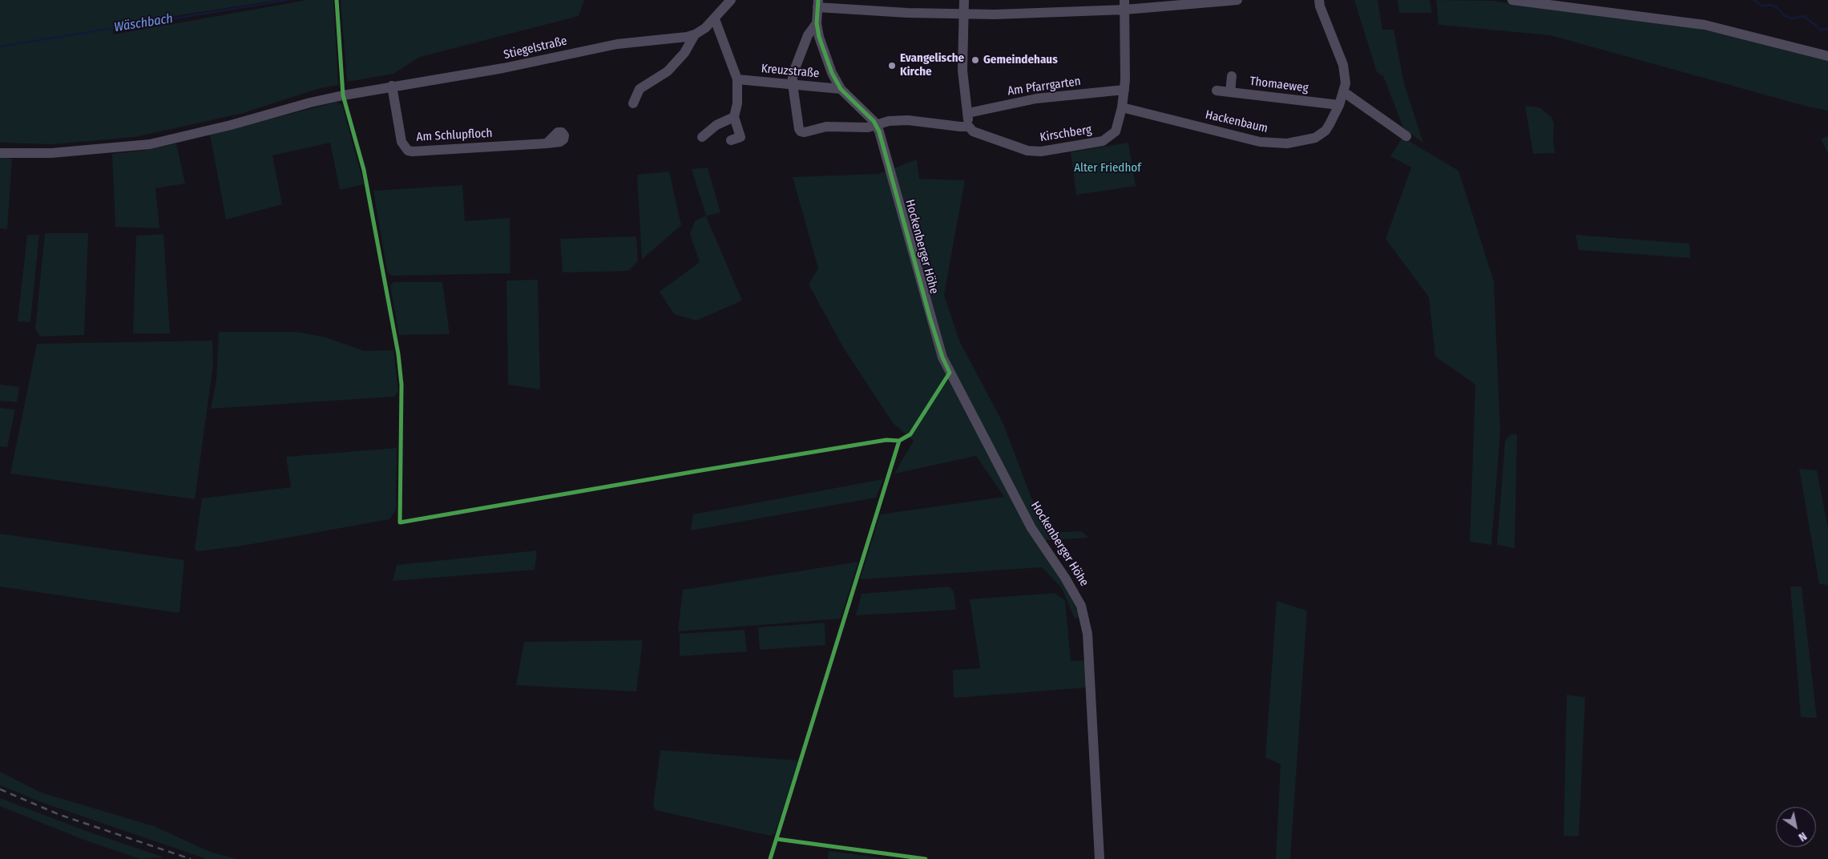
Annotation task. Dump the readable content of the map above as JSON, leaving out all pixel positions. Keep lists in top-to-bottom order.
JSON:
{
  "streets": {
    "street": [
      "Stiegelstraße",
      "Kreuzstraße",
      "Thomaeweg",
      "Am Pfarrgarten",
      "Hackenbaum",
      "Kirschberg",
      "Am Schlupfloch",
      "Hockenberger Höhe"
    ]
  },
  "crossings": [
    ["Stiegelstraße", "Am Schlupfloch"],
    ["Kreuzstraße", "Kirschberg"],
    ["Thomaeweg", "Hackenbaum"],
    ["Am Pfarrgarten", "Kirschberg"],
    ["Hackenbaum", "Kirschberg"],
    ["Kirschberg", "Hockenberger Höhe"]
  ],
  "water": ["Wäschbach"],
  "parks": ["Alter Friedhof"],
  "places": ["Gemeindehaus", "Evangelische Kirche"],
  "north": "bottom right"
}
